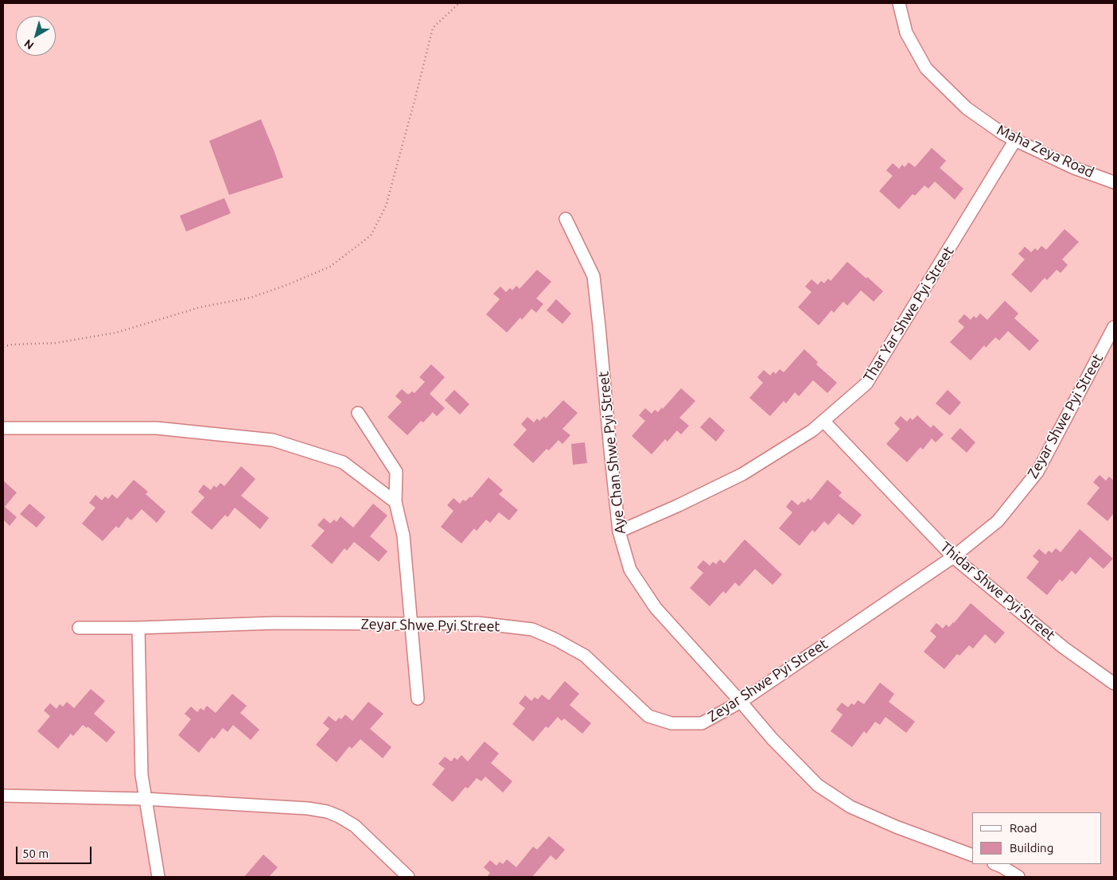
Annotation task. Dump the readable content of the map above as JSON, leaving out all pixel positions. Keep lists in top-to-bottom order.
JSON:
{
  "streets": {
    "street": [
      "Maha Zeya Road",
      "Thar Yar Shwe Pyi Street",
      "Zeyar Shwe Pyi Street",
      "Aye Chan Shwe Pyi Street",
      "Thidar Shwe Pyi Street"
    ]
  },
  "crossings": [
    ["Maha Zeya Road", "Thar Yar Shwe Pyi Street"],
    ["Thar Yar Shwe Pyi Street", "Aye Chan Shwe Pyi Street"],
    ["Thar Yar Shwe Pyi Street", "Thidar Shwe Pyi Street"],
    ["Zeyar Shwe Pyi Street", "Aye Chan Shwe Pyi Street"],
    ["Zeyar Shwe Pyi Street", "Thidar Shwe Pyi Street"]
  ],
  "legend": ["Road", "Building"],
  "scale_bar": "50 m",
  "north": "bottom left"
}
